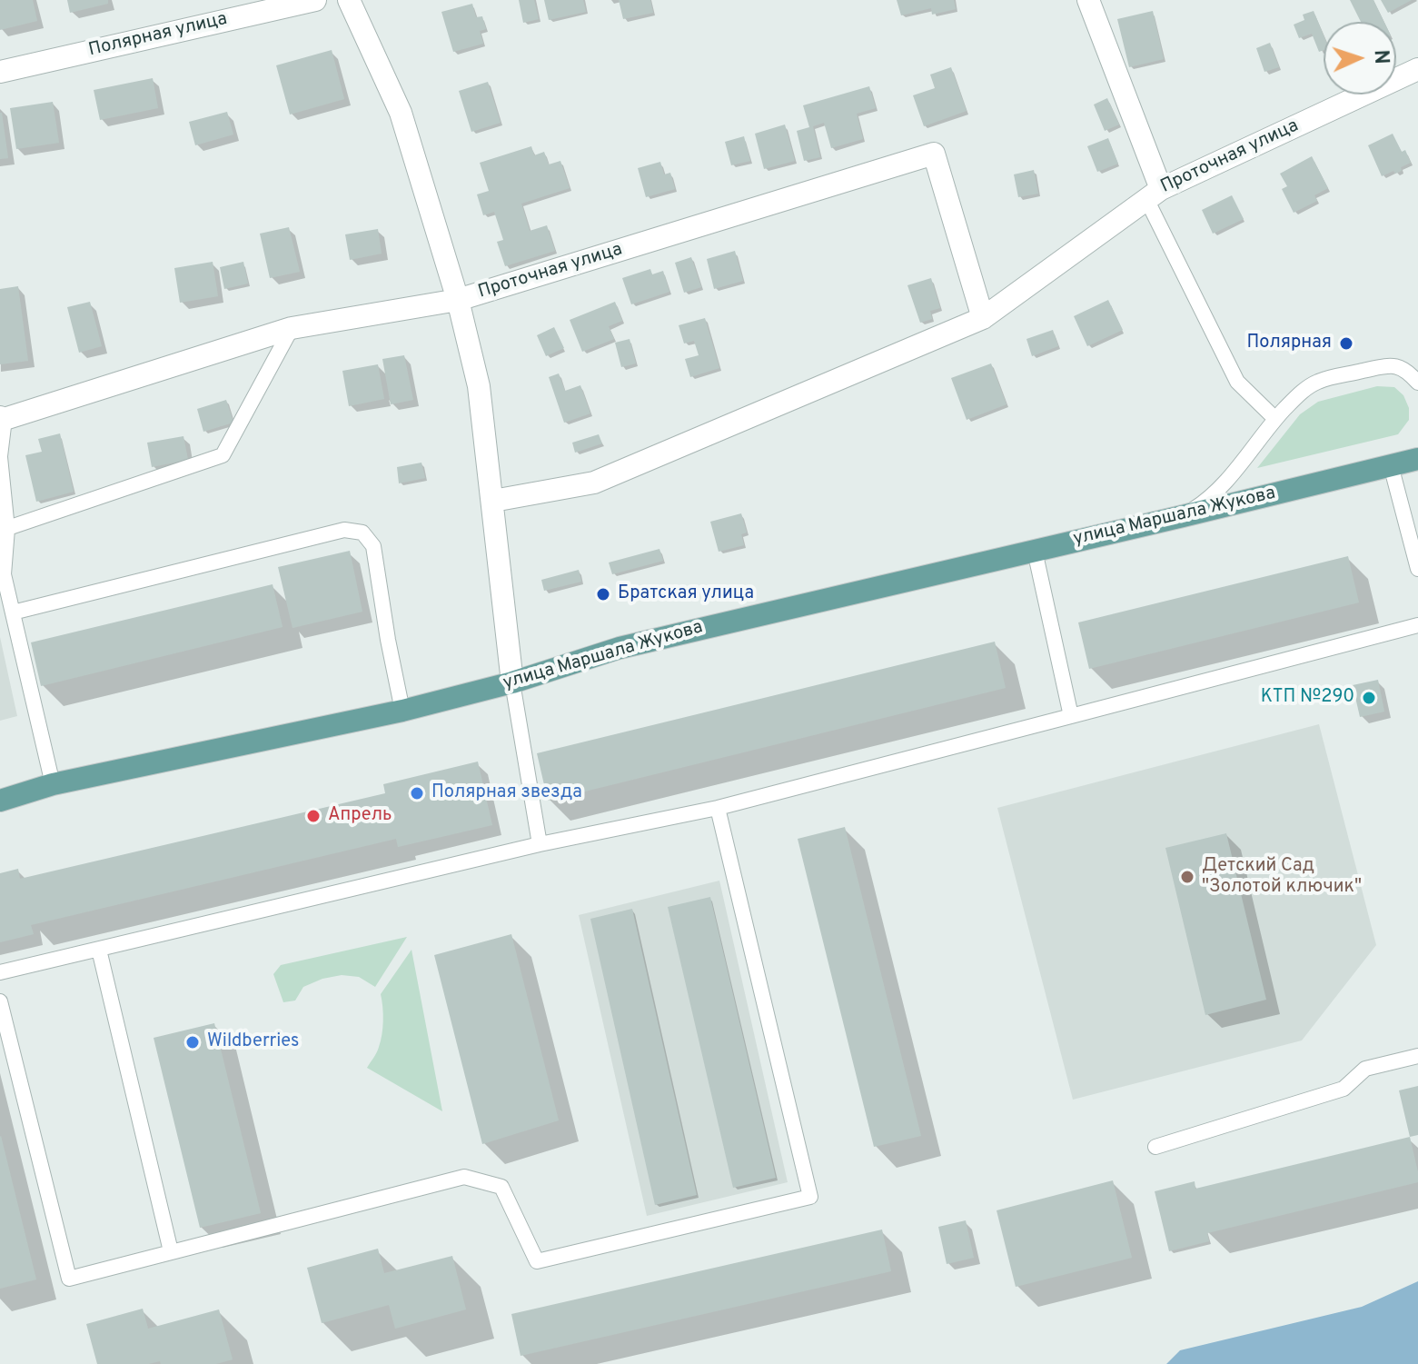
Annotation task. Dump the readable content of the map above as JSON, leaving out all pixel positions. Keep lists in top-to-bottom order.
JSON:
{
  "streets": {
    "main road": ["улица Маршала Жукова"],
    "street": ["Полярная улица", "Проточная улица"]
  },
  "places": [
    "Полярная",
    "Братская улица",
    "КТП №290",
    "Полярная звезда",
    "Апрель",
    "Детский Сад \"Золотой ключик\"",
    "Wildberries"
  ],
  "north": "right"
}
